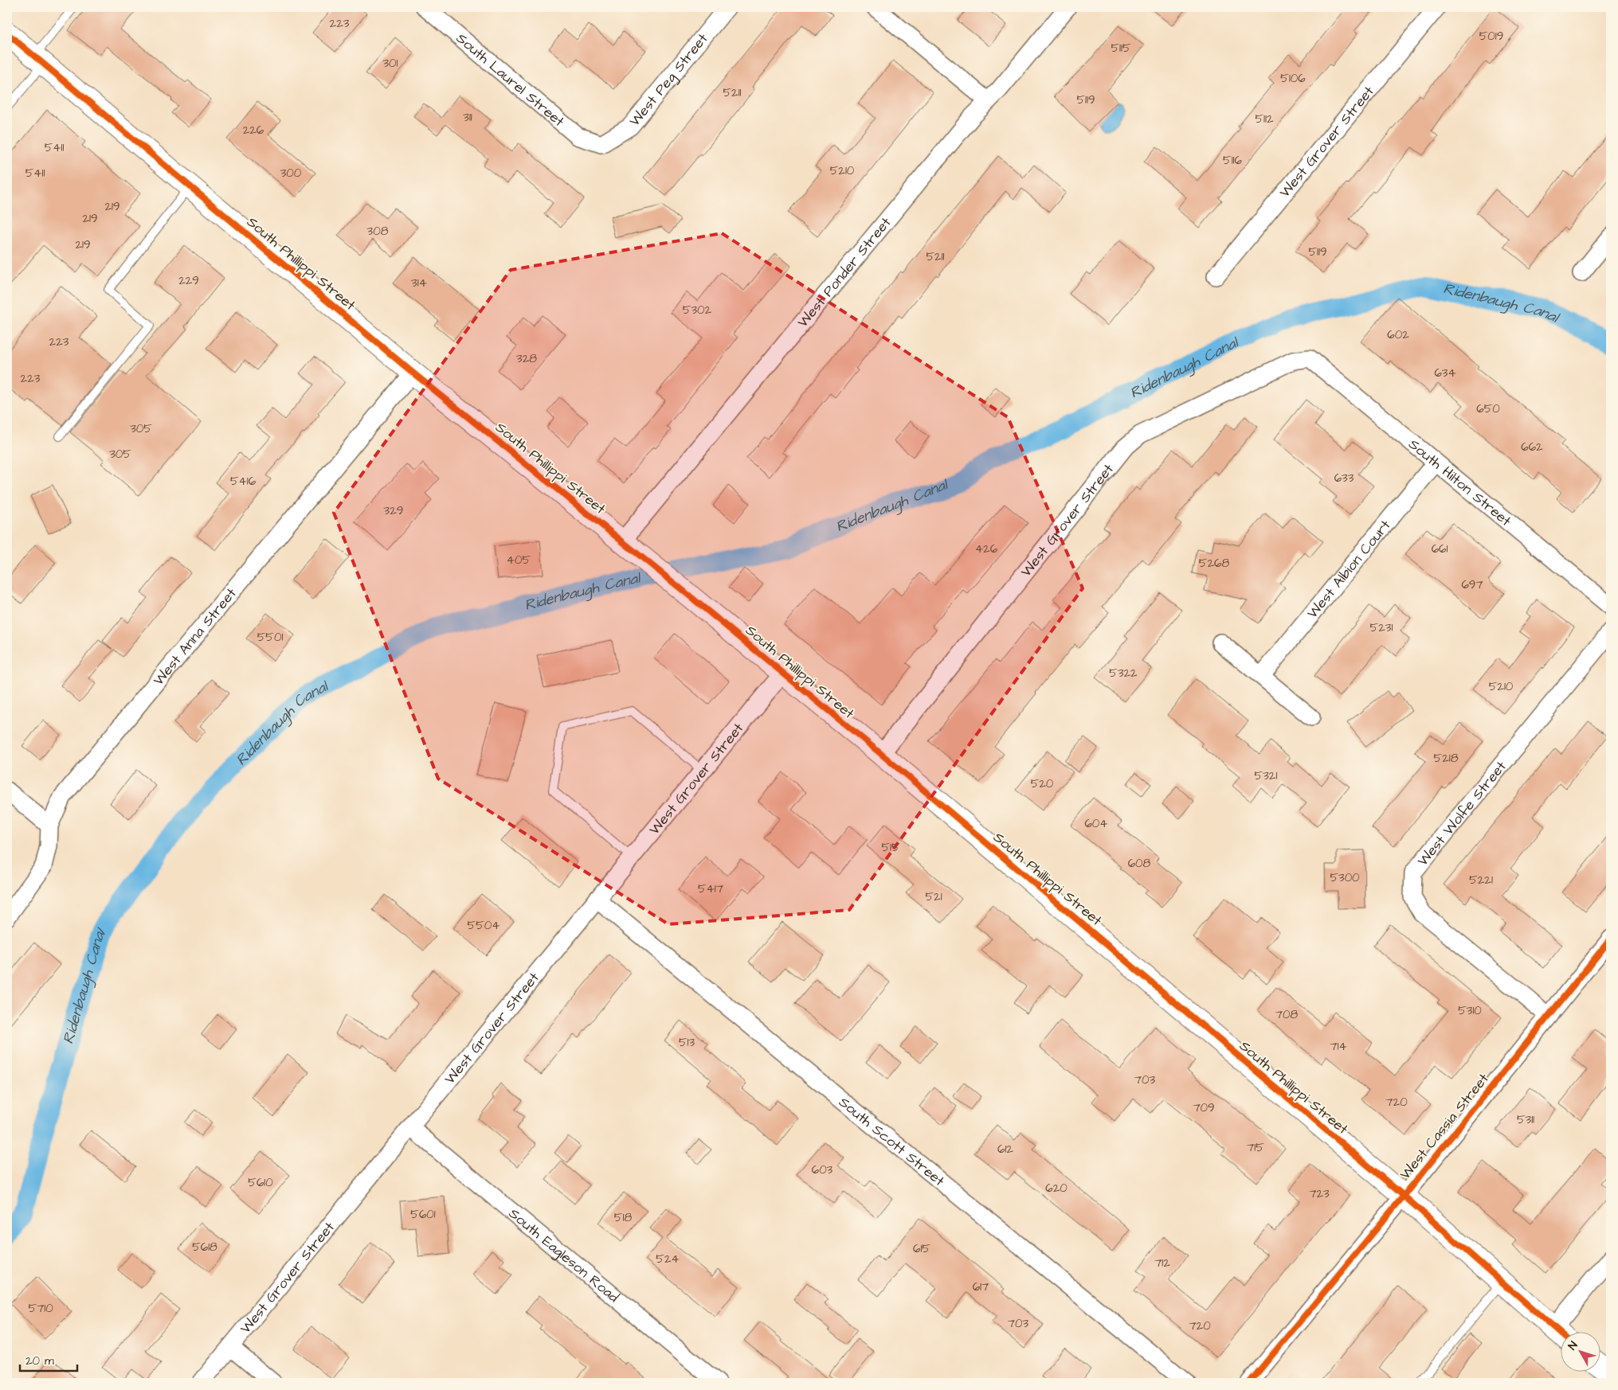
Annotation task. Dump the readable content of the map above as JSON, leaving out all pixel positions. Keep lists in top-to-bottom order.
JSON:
{
  "streets": {
    "street": [
      "South Laurel Street",
      "West Peg Street",
      "West Grover Street",
      "South Phillippi Street",
      "West Ponder Street",
      "South Hilton Street",
      "West Albion Court",
      "West Anna Street",
      "West Wolfe Street",
      "West Cassia Street",
      "South Scott Street",
      "South Eagleson Road"
    ]
  },
  "crossings": [
    ["South Laurel Street", "West Peg Street"],
    ["West Grover Street", "South Phillippi Street"],
    ["West Grover Street", "South Hilton Street"],
    ["West Grover Street", "South Scott Street"],
    ["West Grover Street", "South Eagleson Road"],
    ["South Phillippi Street", "West Ponder Street"],
    ["South Phillippi Street", "West Anna Street"],
    ["South Phillippi Street", "West Cassia Street"],
    ["South Hilton Street", "West Albion Court"],
    ["West Wolfe Street", "West Cassia Street"]
  ],
  "water": ["Ridenbaugh Canal"],
  "house_numbers": [
    "223",
    "5019",
    "5115",
    "301",
    "5106",
    "5211",
    "5119",
    "311",
    "5112",
    "226",
    "5411",
    "5116",
    "5210",
    "5411",
    "300",
    "219",
    "219",
    "308",
    "219",
    "5119",
    "5211",
    "229",
    "314",
    "5302",
    "602",
    "223",
    "328",
    "634",
    "223",
    "650",
    "305",
    "662",
    "305",
    "633",
    "5416",
    "329",
    "426",
    "661",
    "405",
    "5268",
    "697",
    "5231",
    "5501",
    "5322",
    "5210",
    "5218",
    "5321",
    "520",
    "604",
    "515",
    "608",
    "5300",
    "5221",
    "5417",
    "521",
    "5504",
    "5310",
    "708",
    "513",
    "714",
    "703",
    "720",
    "709",
    "5311",
    "715",
    "612",
    "603",
    "5610",
    "620",
    "723",
    "5601",
    "518",
    "5618",
    "615",
    "524",
    "712",
    "617",
    "5710",
    "703",
    "720"
  ],
  "scale_bar": "20 m",
  "north": "top left"
}
